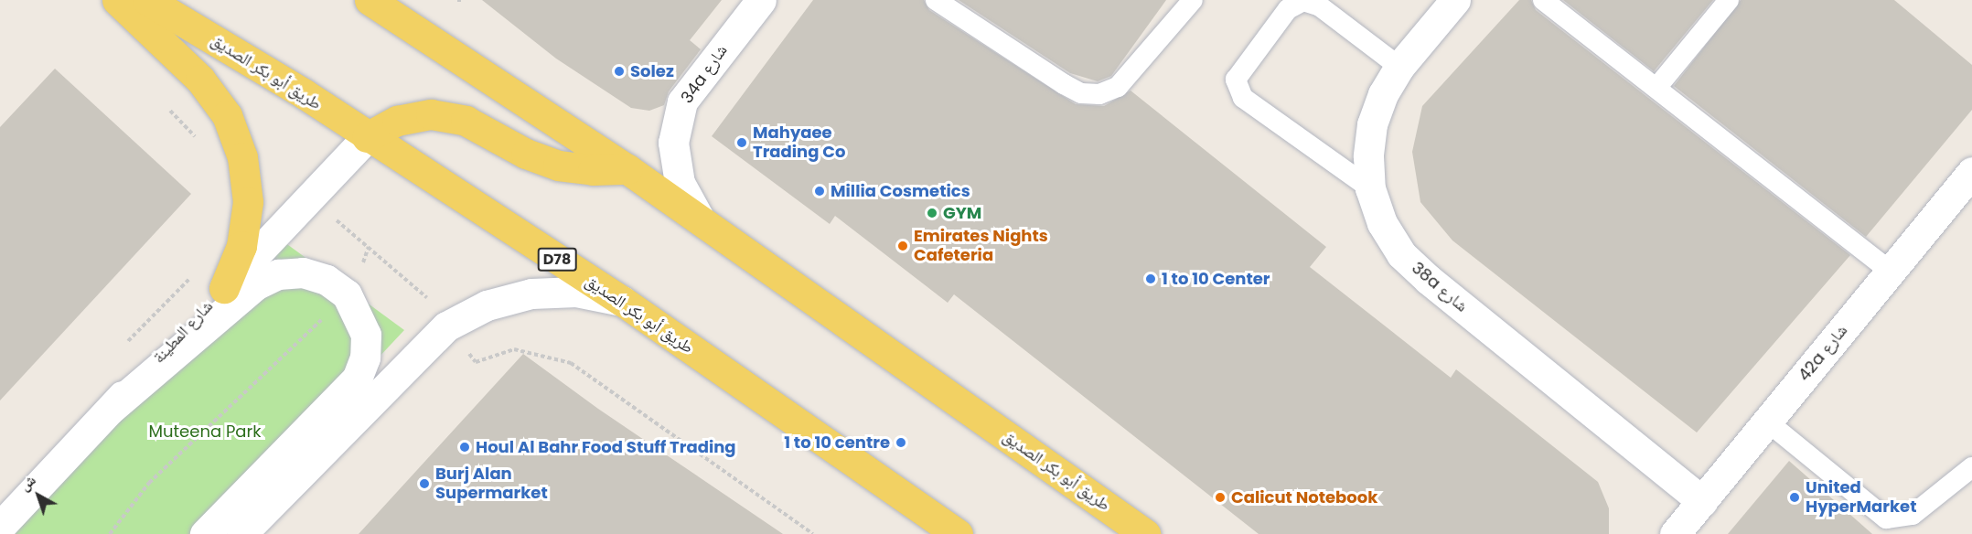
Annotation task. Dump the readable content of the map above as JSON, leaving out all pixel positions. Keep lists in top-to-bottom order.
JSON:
{
  "streets": {
    "main road": ["طريق أبو بكر الصديق", "D78"],
    "street": [
      "34a شارع",
      "38a شارع",
      "شارع المطينة",
      "42a شارع"
    ]
  },
  "crossings": [
    ["طريق أبو بكر الصديق", "34a شارع"],
    ["طريق أبو بكر الصديق", "شارع المطينة"],
    ["38a شارع", "42a شارع"]
  ],
  "parks": ["Muteena Park"],
  "places": [
    "Solez",
    "Mahyaee Trading Co",
    "Millia Cosmetics",
    "GYM",
    "Emirates Nights Cafeteria",
    "1 to 10 Center",
    "1 to 10 centre",
    "Houl Al Bahr Food Stuff Trading",
    "Burj Alan Supermarket",
    "Calicut Notebook",
    "United HyperMarket"
  ],
  "north": "top left"
}
